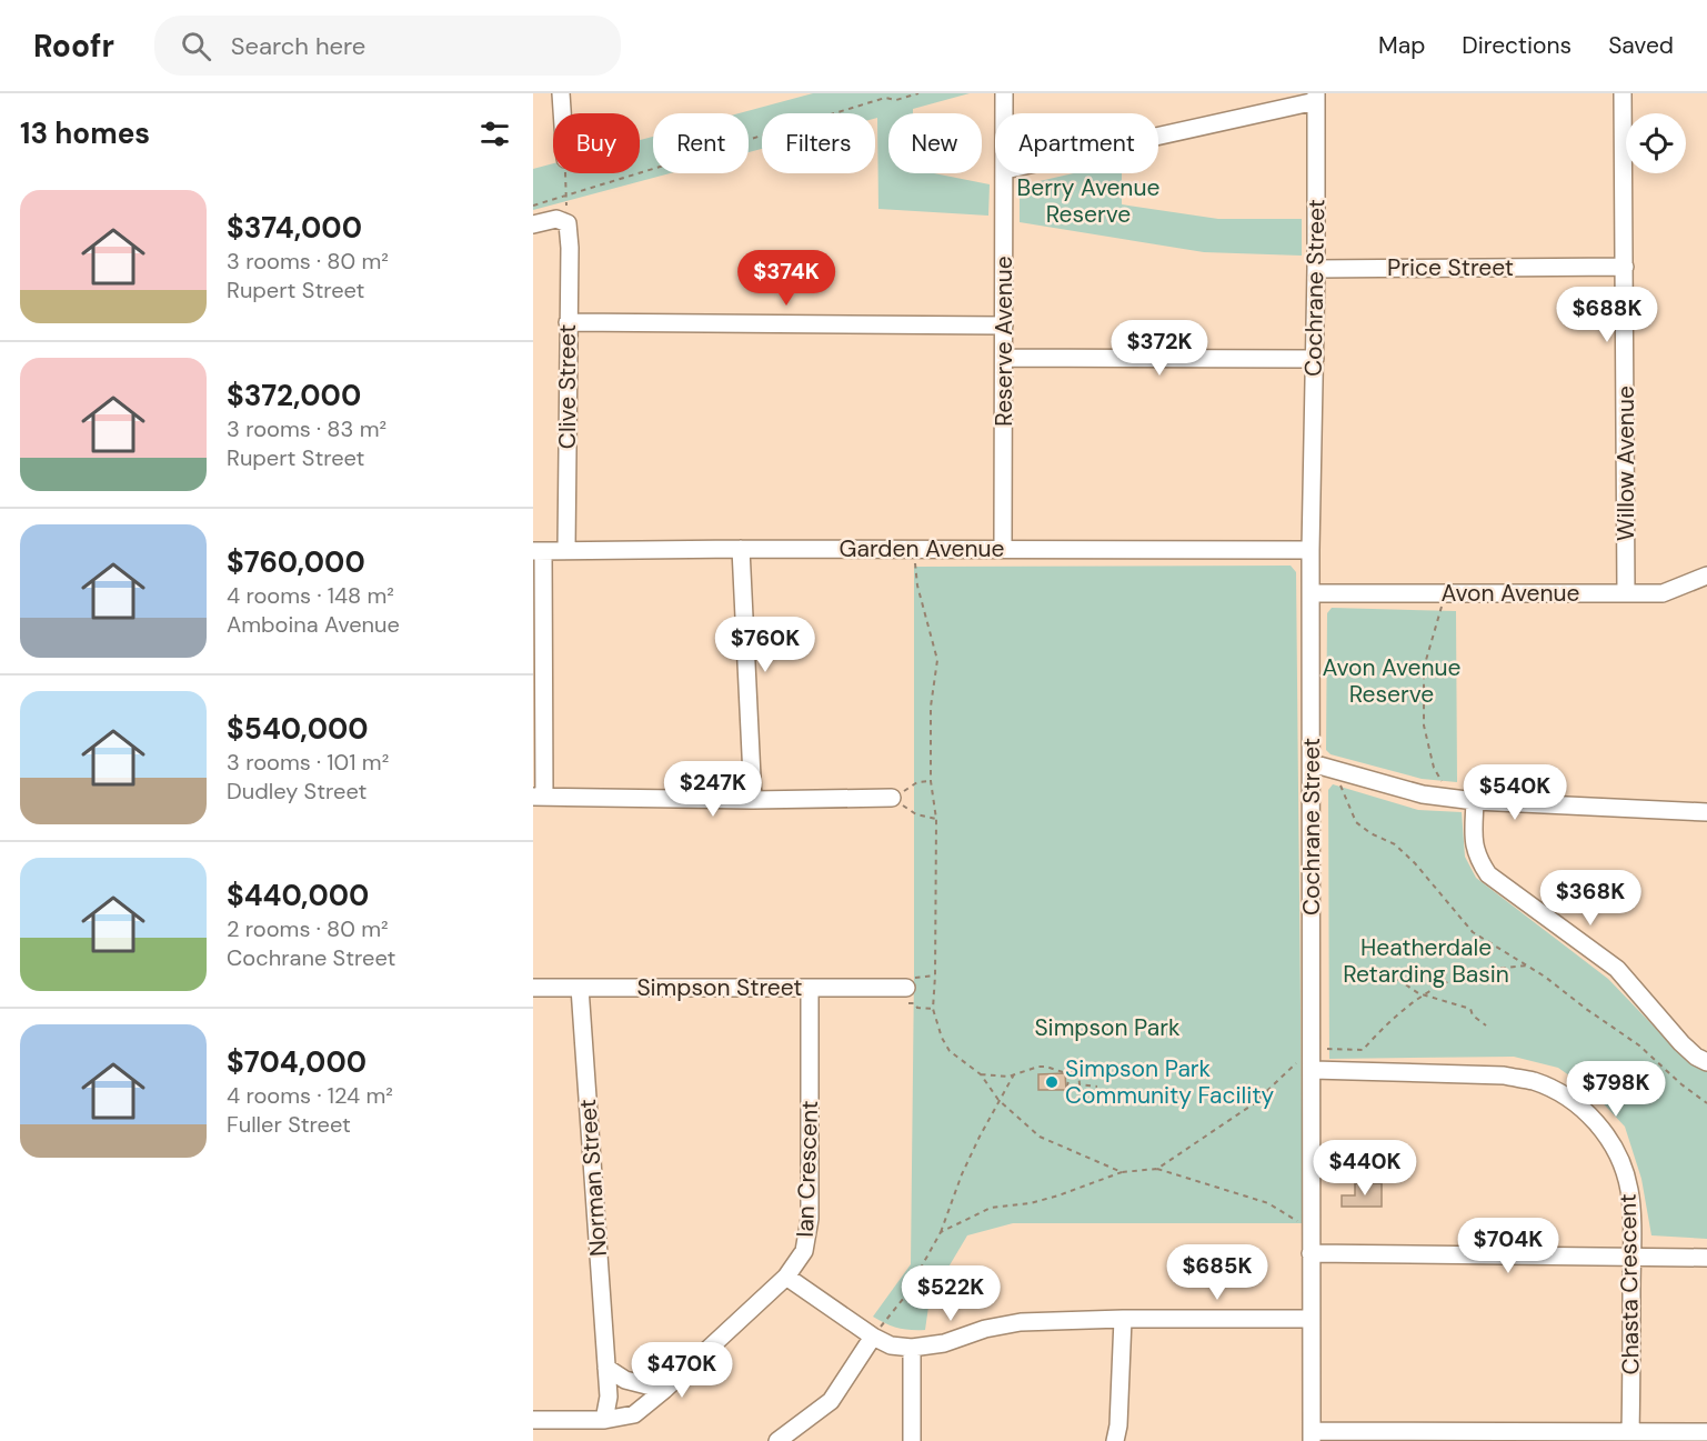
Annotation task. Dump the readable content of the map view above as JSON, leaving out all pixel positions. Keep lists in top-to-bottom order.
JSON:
{
  "streets": {
    "street": [
      "Price Street",
      "Cochrane Street",
      "Reserve Avenue",
      "Clive Street",
      "Willow Avenue",
      "Garden Avenue",
      "Avon Avenue",
      "Simpson Street",
      "Ian Crescent",
      "Norman Street",
      "Chasta Crescent"
    ]
  },
  "crossings": [
    ["Price Street", "Cochrane Street"],
    ["Price Street", "Willow Avenue"],
    ["Cochrane Street", "Garden Avenue"],
    ["Cochrane Street", "Avon Avenue"],
    ["Cochrane Street", "Chasta Crescent"],
    ["Reserve Avenue", "Garden Avenue"],
    ["Clive Street", "Garden Avenue"],
    ["Willow Avenue", "Avon Avenue"],
    ["Simpson Street", "Ian Crescent"],
    ["Simpson Street", "Norman Street"],
    ["Ian Crescent", "Norman Street"]
  ],
  "parks": [
    "Berry Avenue Reserve",
    "Avon Avenue Reserve",
    "Heatherdale Retarding Basin",
    "Simpson Park"
  ],
  "places": ["Simpson Park Community Facility"],
  "page": {
    "header": "Roofr",
    "search": "Search here",
    "nav": ["Map", "Directions", "Saved"],
    "heading": "13 homes",
    "chip": [
      "Buy",
      "Rent",
      "Filters",
      "New",
      "Apartment"
    ],
    "list": [
      {
        "name": "$374,000",
        "note": "3 rooms · 80 m² · Rupert Street"
      },
      {
        "name": "$372,000",
        "note": "3 rooms · 83 m² · Rupert Street"
      },
      {
        "name": "$760,000",
        "note": "4 rooms · 148 m² · Amboina Avenue"
      },
      {
        "name": "$540,000",
        "note": "3 rooms · 101 m² · Dudley Street"
      },
      {
        "name": "$440,000",
        "note": "2 rooms · 80 m² · Cochrane Street"
      },
      {
        "name": "$704,000",
        "note": "4 rooms · 124 m² · Fuller Street"
      }
    ],
    "price": [
      "$374K",
      "$688K",
      "$372K",
      "$760K",
      "$247K",
      "$540K",
      "$368K",
      "$798K",
      "$440K",
      "$704K",
      "$685K",
      "$522K",
      "$470K"
    ]
  }
}
